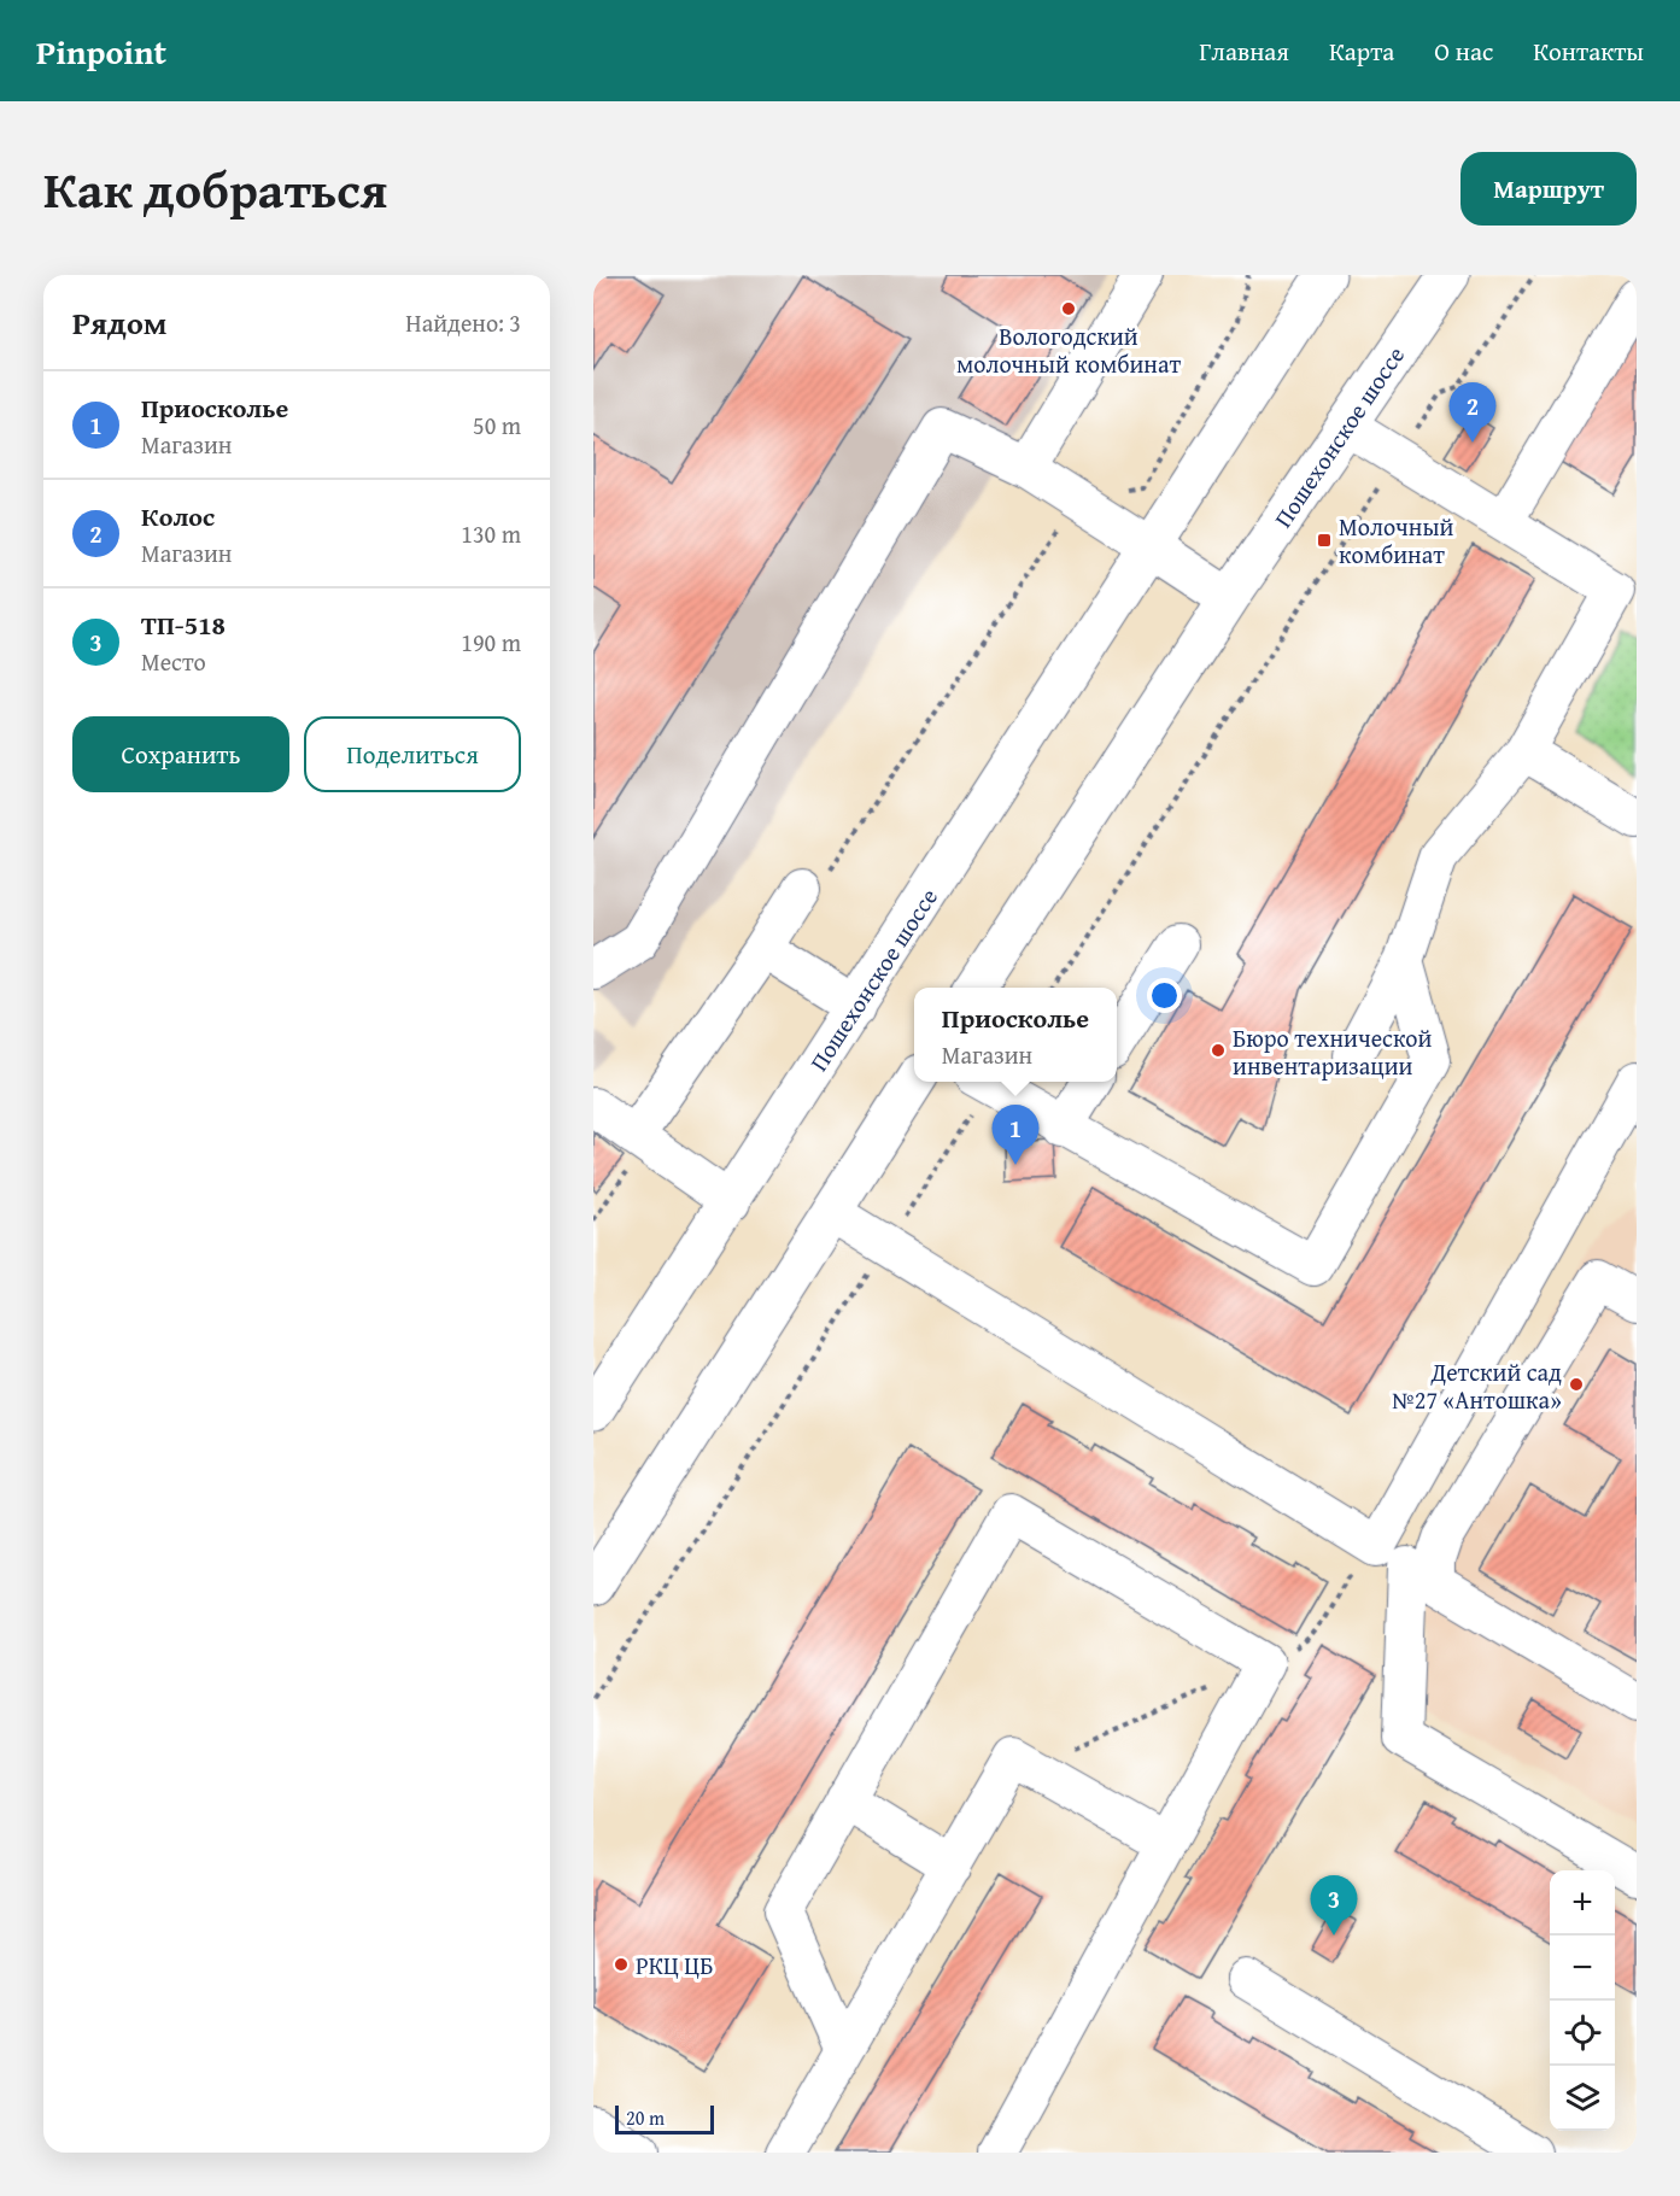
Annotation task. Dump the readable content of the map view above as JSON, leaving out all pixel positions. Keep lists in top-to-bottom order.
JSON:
{
  "streets": {
    "main road": ["Пошехонское шоссе"]
  },
  "places": {
    "other": [
      "Вологодский молочный комбинат",
      "Бюро технической инвентаризации",
      "Детский сад №27 «Антошка»",
      "РКЦ ЦБ"
    ],
    "transit": ["Молочный комбинат"]
  },
  "scale_bar": "20 m",
  "page": {
    "header": "Pinpoint",
    "nav": [
      "Главная",
      "Карта",
      "О нас",
      "Контакты"
    ],
    "title": "Как добраться",
    "buttons": [
      "Маршрут",
      ["Сохранить", "Поделиться"]
    ],
    "heading": ["Рядом", "Найдено: 3"],
    "list": [
      {
        "mark": "1",
        "name": "Приосколье",
        "note": "Магазин",
        "value": "50 m"
      },
      {
        "mark": "2",
        "name": "Колос",
        "note": "Магазин",
        "value": "130 m"
      },
      {
        "mark": "3",
        "name": "ТП-518",
        "note": "Место",
        "value": "190 m"
      }
    ],
    "pins": ["2", "1", "3"],
    "popup": ["Приосколье", "Магазин"],
    "map_buttons": ["+", "−"],
    "scale": "20 m"
  }
}
